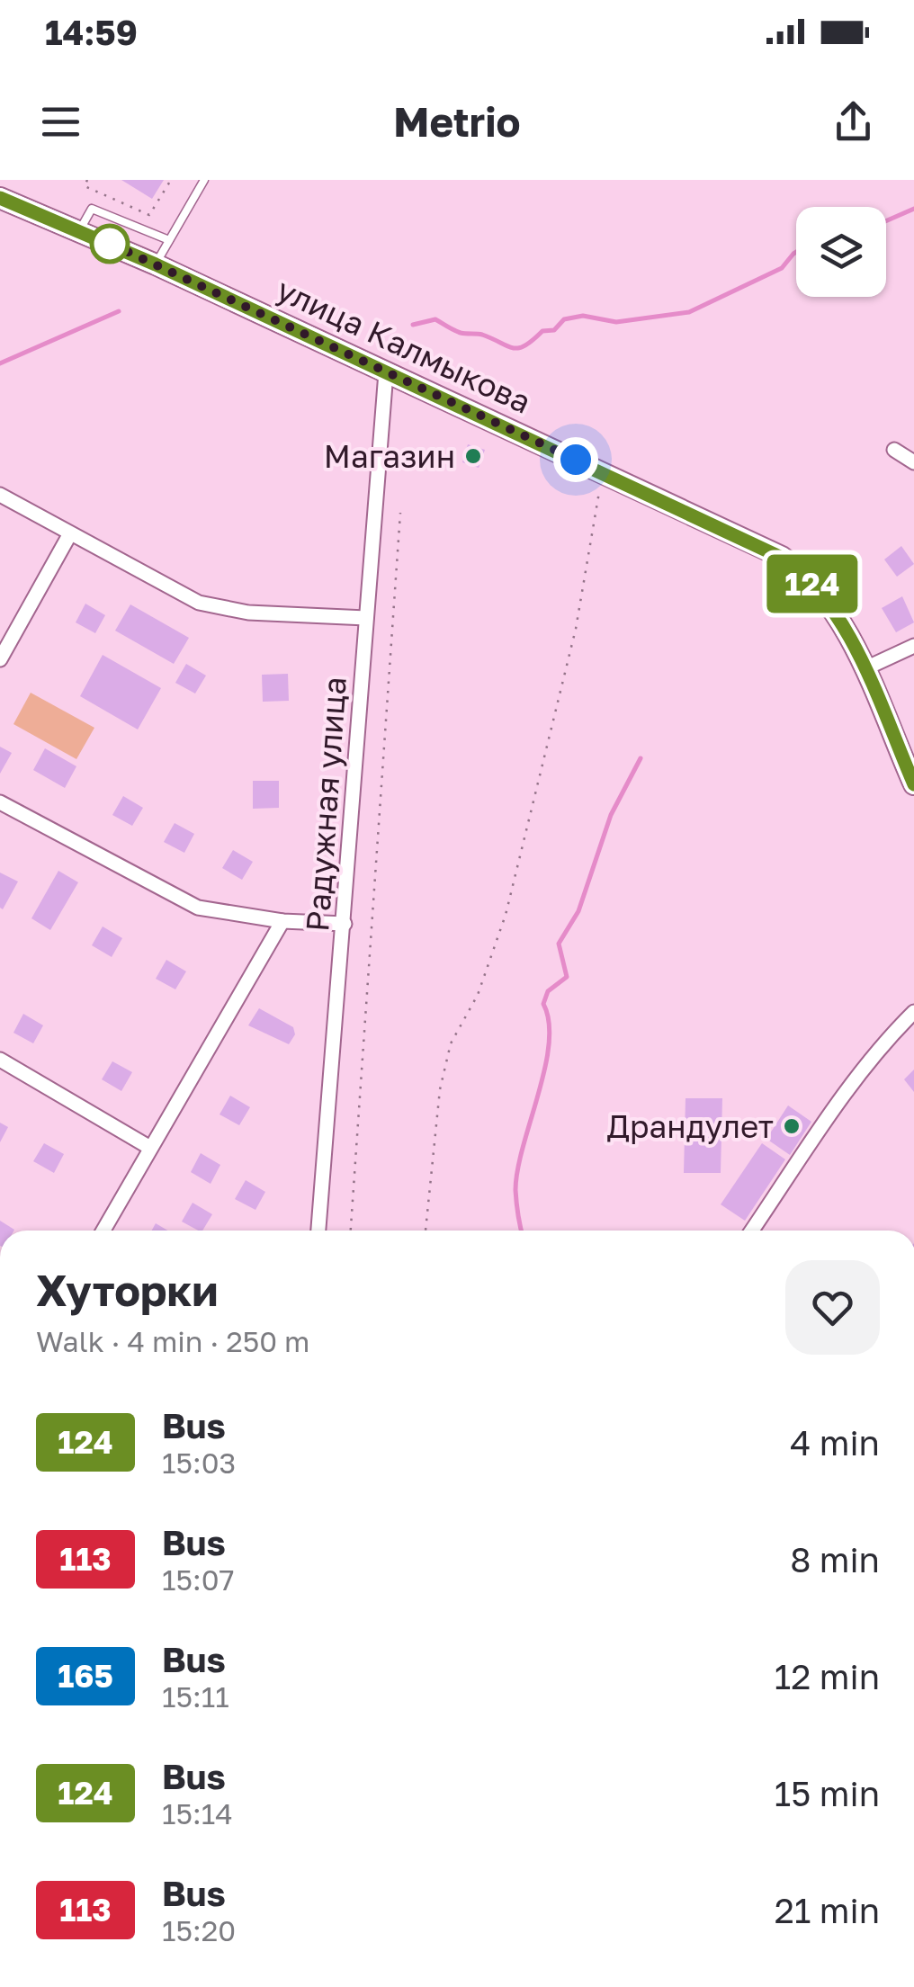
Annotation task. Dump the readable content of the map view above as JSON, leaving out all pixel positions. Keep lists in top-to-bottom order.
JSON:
{
  "streets": {
    "main road": ["улица Калмыкова"],
    "street": ["Радужная улица"]
  },
  "crossings": [
    ["улица Калмыкова", "Радужная улица"]
  ],
  "places": ["Магазин", "Драндулет"],
  "lines": ["bus line 124"],
  "page": {
    "status": "14:59",
    "header": "Metrio",
    "on_map": "124",
    "heading": ["Хуторки", "Walk · 4 min · 250 m"],
    "list": [
      {
        "mark": "124",
        "name": "Bus",
        "note": "15:03",
        "value": "4 min"
      },
      {
        "mark": "113",
        "name": "Bus",
        "note": "15:07",
        "value": "8 min"
      },
      {
        "mark": "165",
        "name": "Bus",
        "note": "15:11",
        "value": "12 min"
      },
      {
        "mark": "124",
        "name": "Bus",
        "note": "15:14",
        "value": "15 min"
      },
      {
        "mark": "113",
        "name": "Bus",
        "note": "15:20",
        "value": "21 min"
      }
    ]
  }
}
